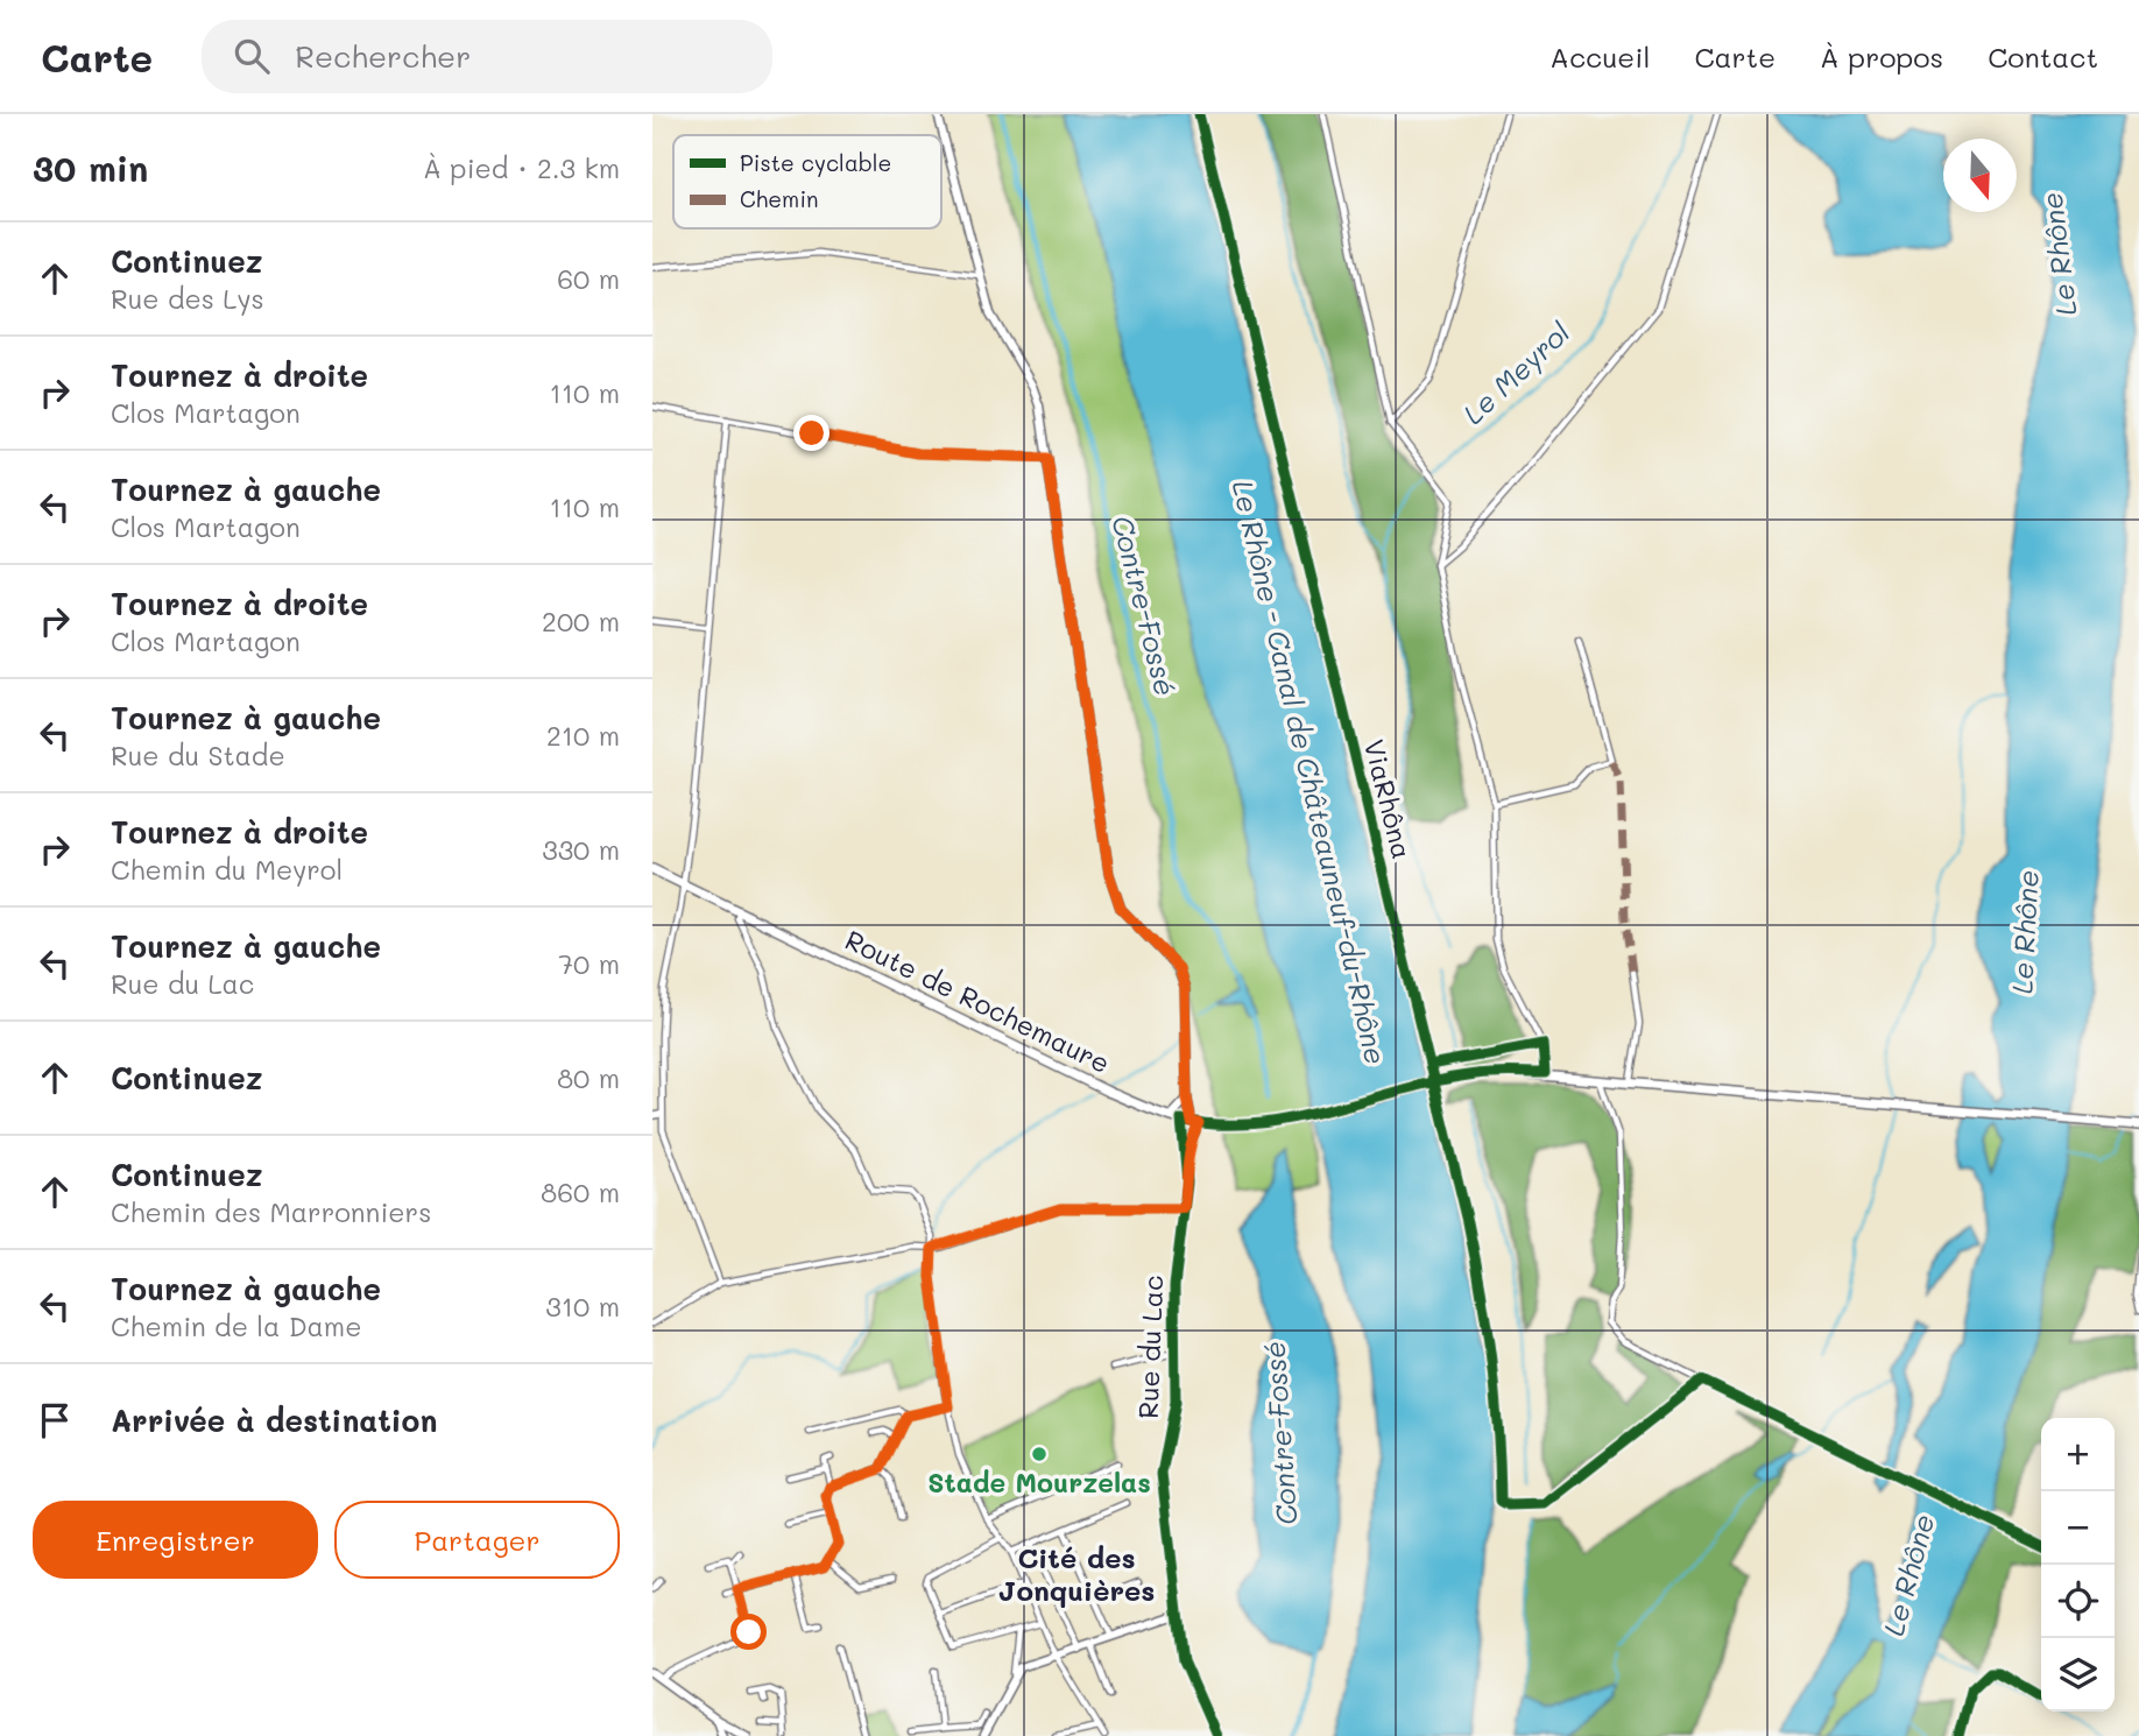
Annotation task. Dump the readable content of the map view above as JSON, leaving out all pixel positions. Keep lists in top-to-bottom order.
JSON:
{
  "streets": {
    "main road": ["Route de Rochemaure"],
    "street": ["Rue du Lac"],
    "cycle path": ["ViaRhôna"]
  },
  "crossings": [
    ["Route de Rochemaure", "Rue du Lac"]
  ],
  "districts": ["Cité des Jonquières"],
  "water": [
    "Le Rhône",
    "Le Meyrol",
    "Contre-Fossé",
    "Le Rhône - Canal de Châteauneuf-du-Rhône"
  ],
  "places": ["Stade Mourzelas"],
  "legend": ["Piste cyclable", "Chemin"],
  "north": "bottom",
  "page": {
    "header": "Carte",
    "search": "Rechercher",
    "nav": [
      "Accueil",
      "Carte",
      "À propos",
      "Contact"
    ],
    "heading": ["30 min", "À pied · 2.3 km"],
    "list": [
      ["Continuez", "Rue des Lys", "60 m"],
      ["Tournez à droite", "Clos Martagon", "110 m"],
      ["Tournez à gauche", "Clos Martagon", "110 m"],
      ["Tournez à droite", "Clos Martagon", "200 m"],
      ["Tournez à gauche", "Rue du Stade", "210 m"],
      ["Tournez à droite", "Chemin du Meyrol", "330 m"],
      ["Tournez à gauche", "Rue du Lac", "70 m"],
      ["Continuez", "80 m"],
      ["Continuez", "Chemin des Marronniers", "860 m"],
      ["Tournez à gauche", "Chemin de la Dame", "310 m"],
      "Arrivée à destination"
    ],
    "map_buttons": ["+", "−"],
    "buttons": ["Enregistrer", "Partager"]
  }
}
